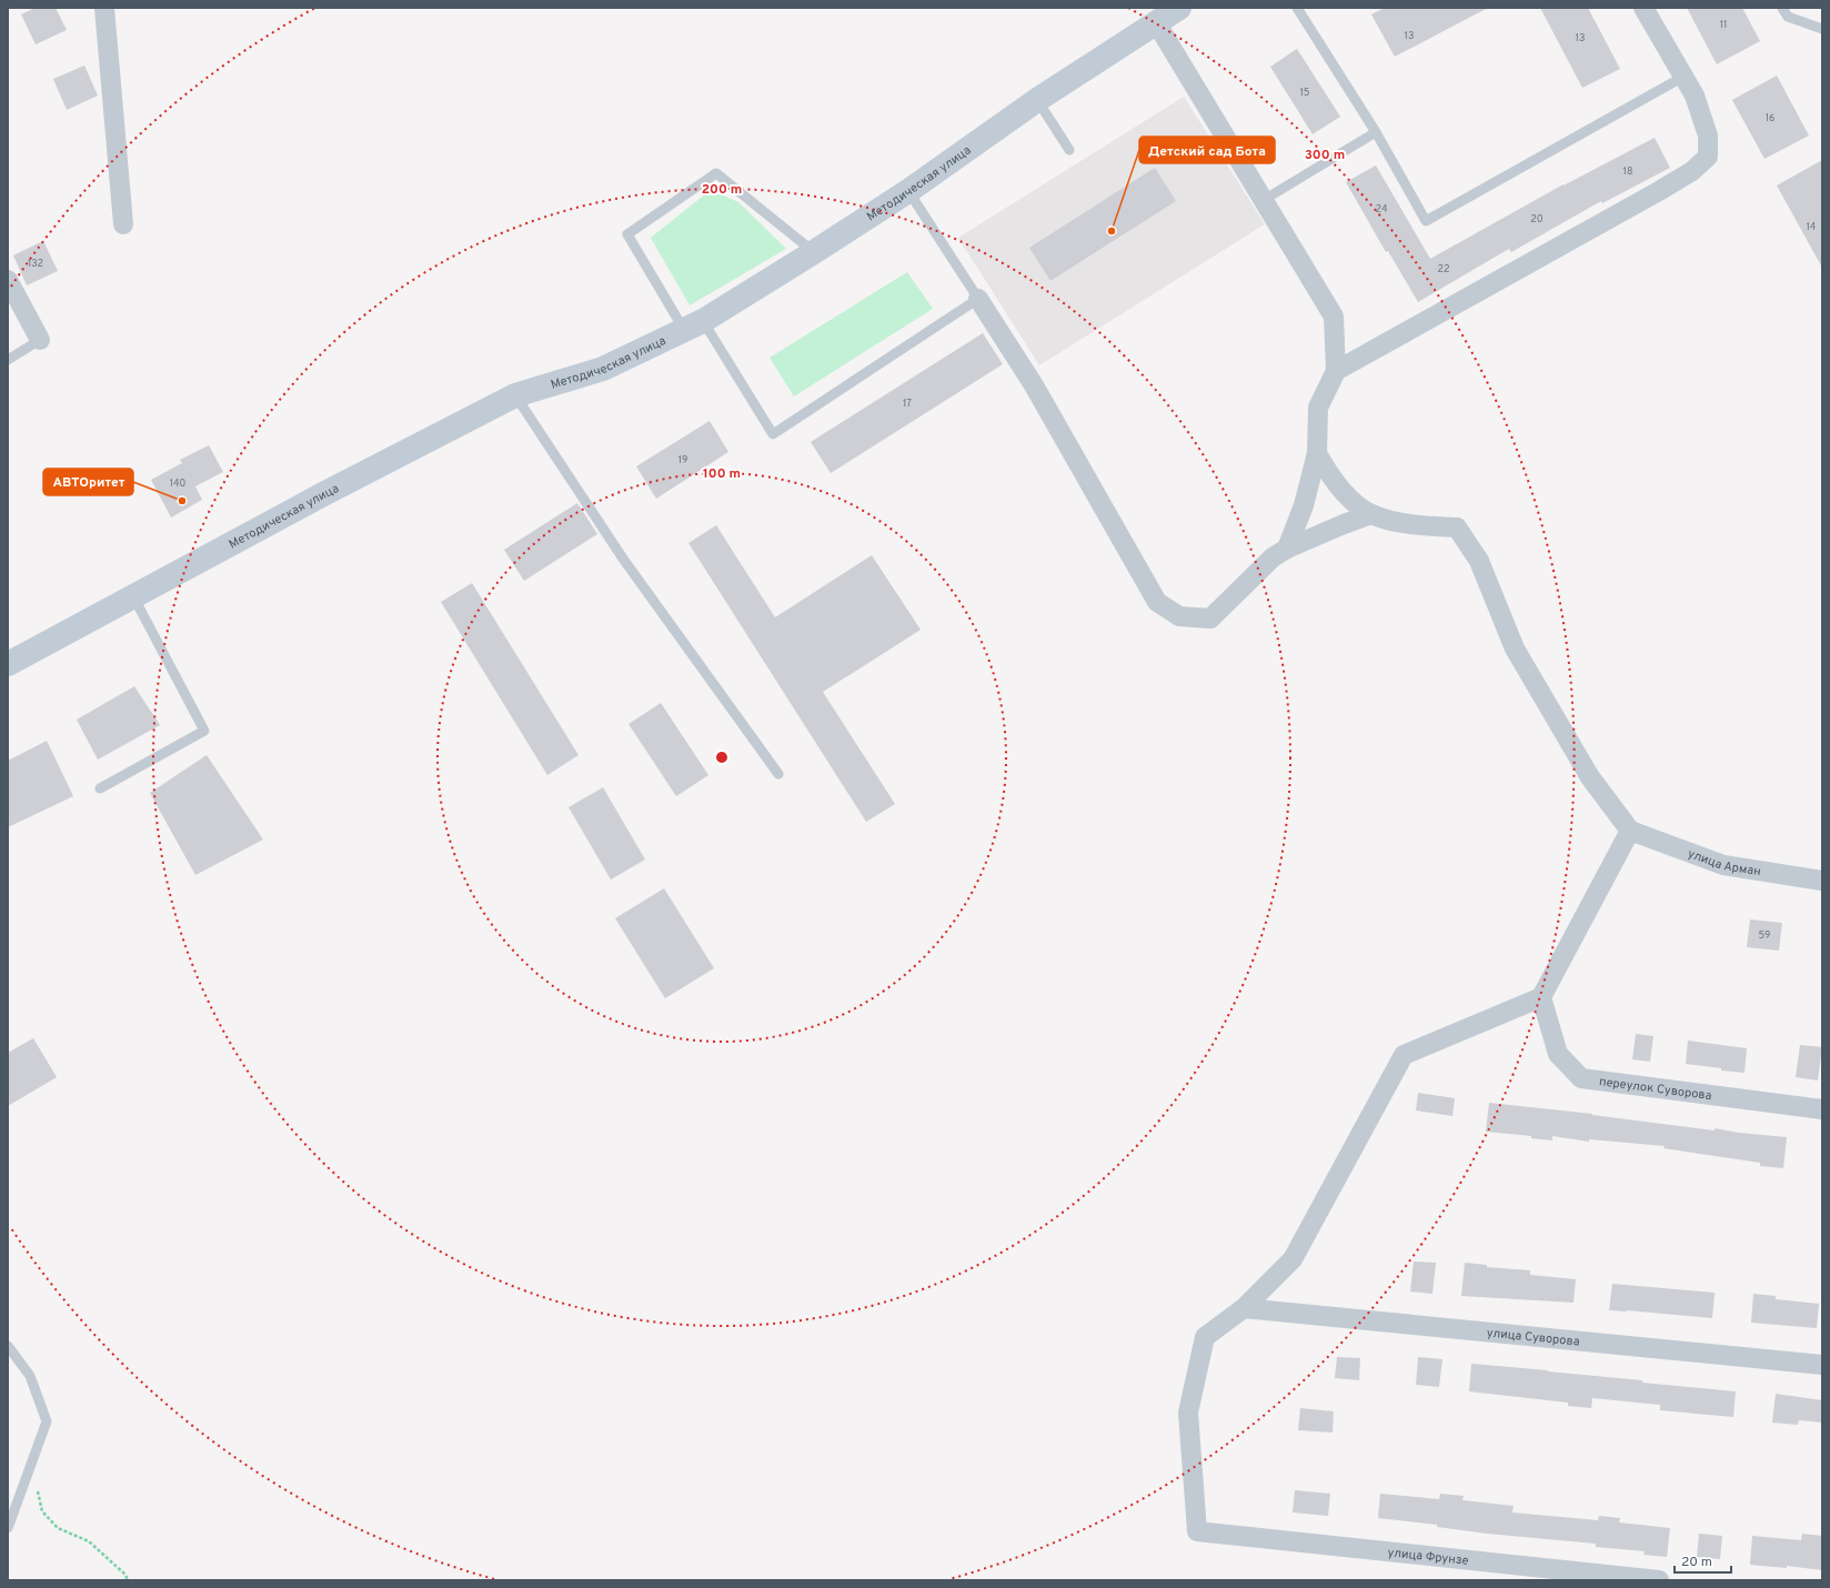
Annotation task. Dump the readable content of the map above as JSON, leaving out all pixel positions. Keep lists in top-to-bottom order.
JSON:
{
  "streets": {
    "main road": ["Методическая улица"],
    "street": [
      "улица Арман",
      "переулок Суворова",
      "улица Суворова",
      "улица Фрунзе"
    ]
  },
  "crossings": [
    ["улица Суворова", "улица Фрунзе"]
  ],
  "places": ["Детский сад Бота", "АВТОритет"],
  "house_numbers": [
    "11",
    "13",
    "13",
    "15",
    "16",
    "18",
    "24",
    "20",
    "14",
    "132",
    "22",
    "17",
    "19",
    "140",
    "59"
  ],
  "scale_bar": "20 m",
  "rings": ["300 m", "200 m", "100 m"]
}
